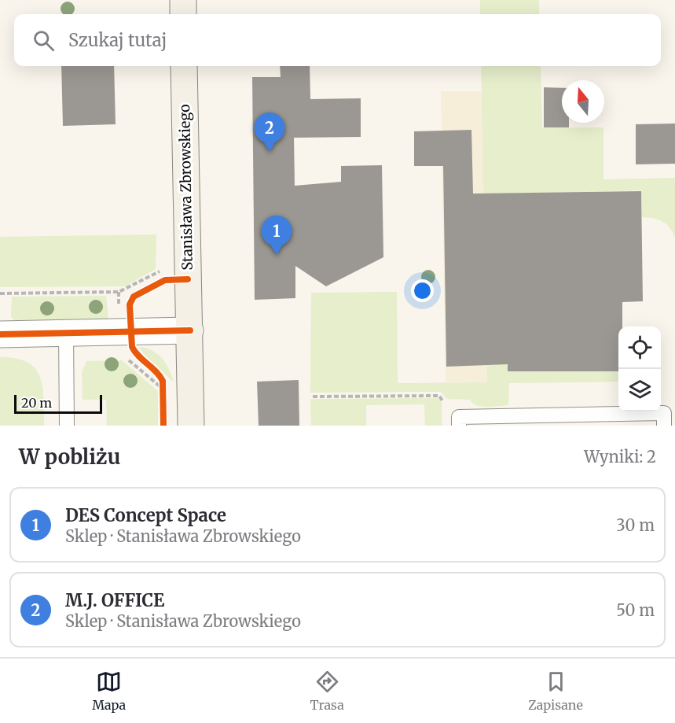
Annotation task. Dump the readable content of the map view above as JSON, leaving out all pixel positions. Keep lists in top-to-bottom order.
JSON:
{
  "streets": {
    "main road": ["Stanisława Zbrowskiego"]
  },
  "scale_bar": "20 m",
  "north": "top",
  "page": {
    "search": "Szukaj tutaj",
    "pins": ["2", "1"],
    "scale": "20 m",
    "heading": ["W pobliżu", "Wyniki: 2"],
    "list": [
      {
        "mark": "1",
        "name": "DES Concept Space",
        "note": "Sklep · Stanisława Zbrowskiego",
        "value": "30 m"
      },
      {
        "mark": "2",
        "name": "M.J. OFFICE",
        "note": "Sklep · Stanisława Zbrowskiego",
        "value": "50 m"
      }
    ],
    "nav": ["Mapa", "Trasa", "Zapisane"]
  }
}
